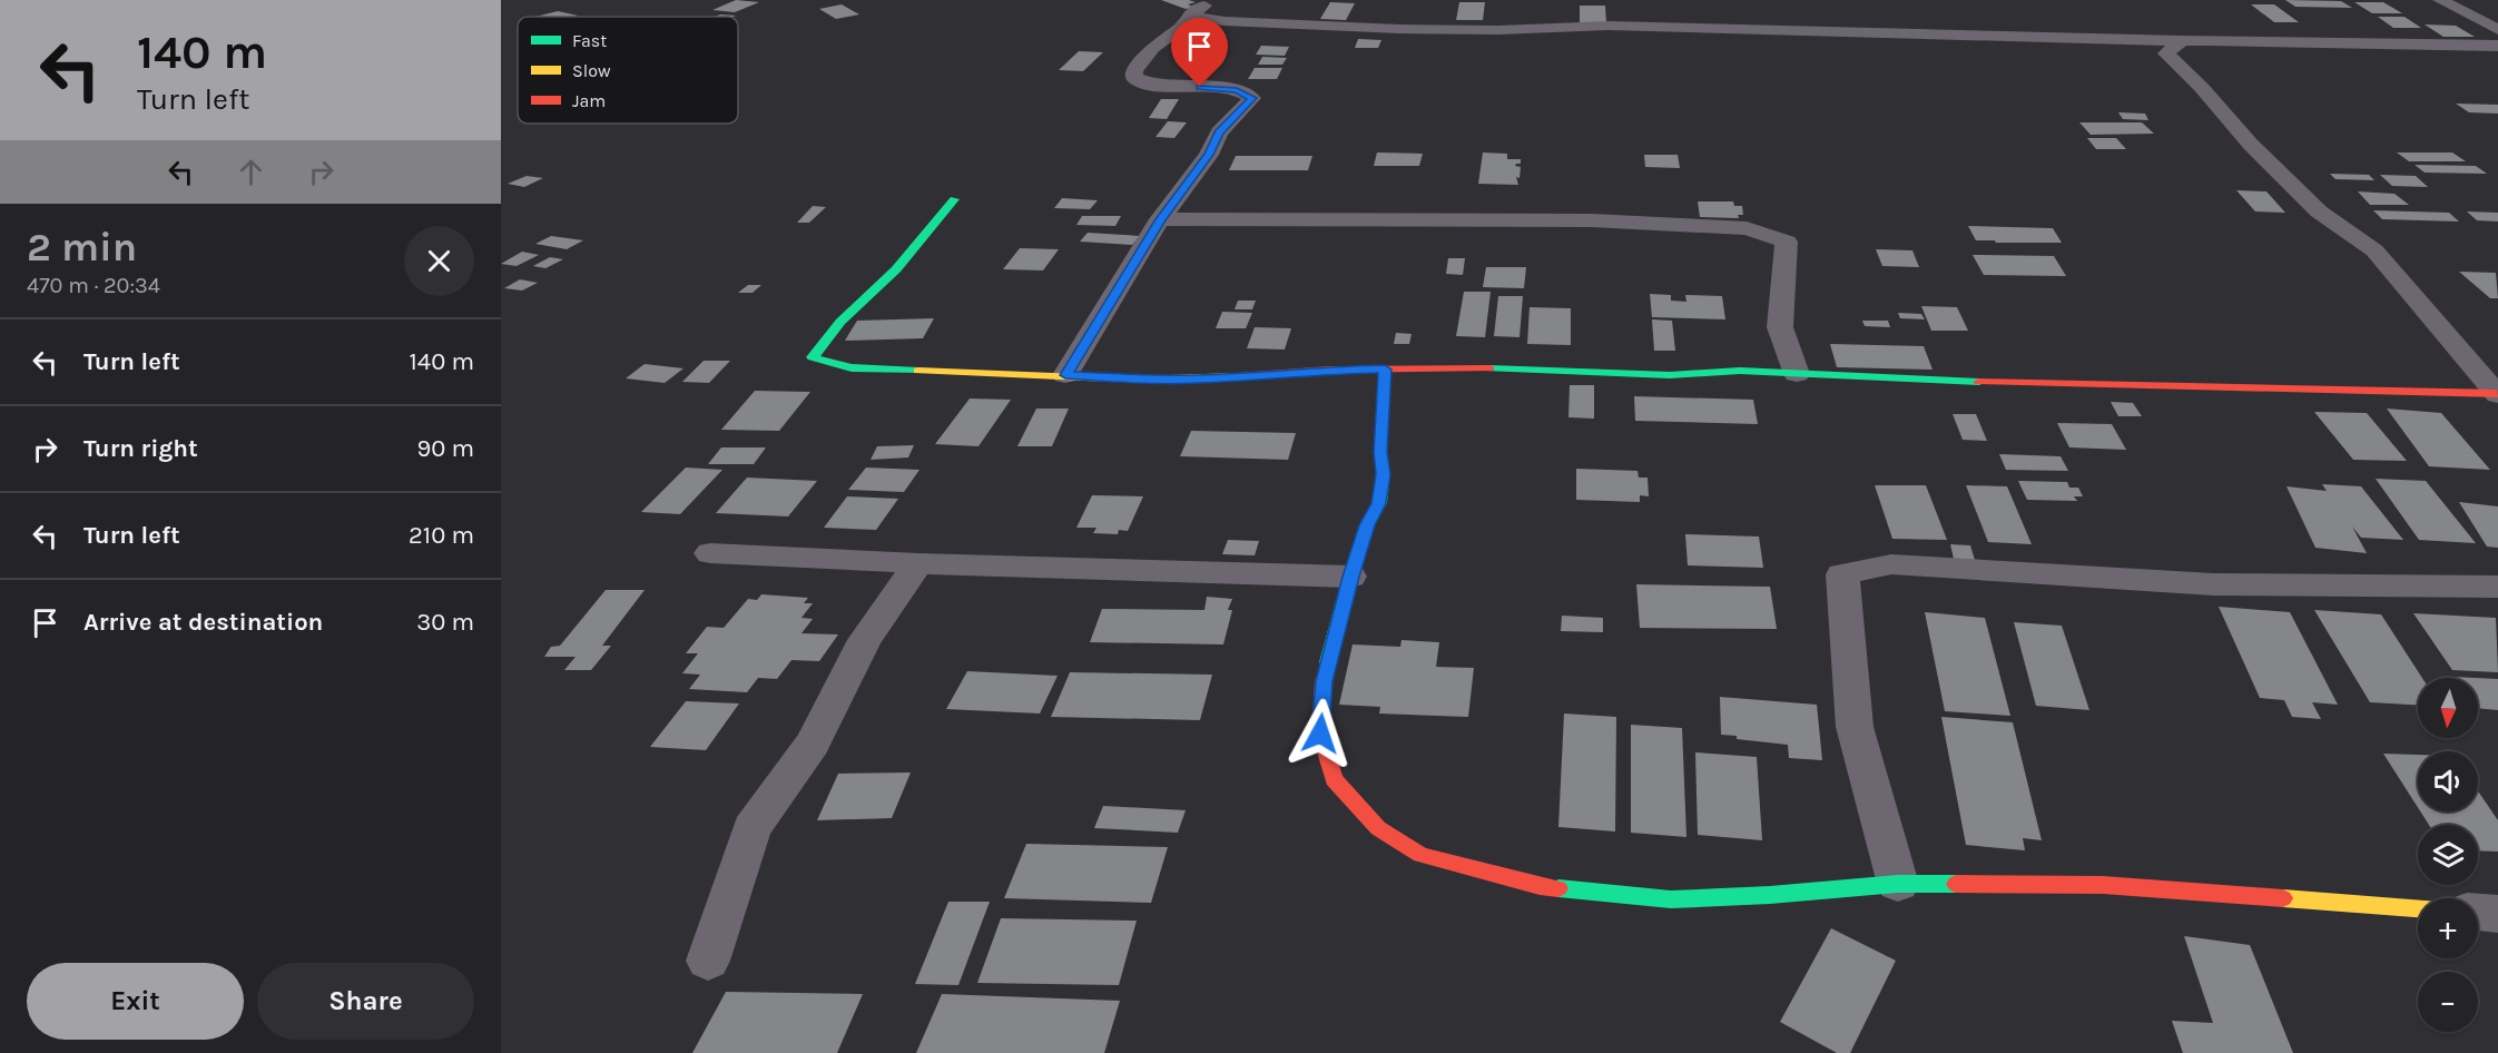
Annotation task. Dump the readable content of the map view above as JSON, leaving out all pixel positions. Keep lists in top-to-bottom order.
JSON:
{
  "legend": ["Fast", "Slow", "Jam"],
  "north": "bottom",
  "page": {
    "turn": ["140 m", "Turn left"],
    "heading": ["2 min", "470 m · 20:34"],
    "list": [
      {
        "name": "Turn left",
        "value": "140 m"
      },
      {
        "name": "Turn right",
        "value": "90 m"
      },
      {
        "name": "Turn left",
        "value": "210 m"
      },
      {
        "name": "Arrive at destination",
        "value": "30 m"
      }
    ],
    "map_buttons": ["+", "−"],
    "buttons": ["Exit", "Share"]
  }
}
